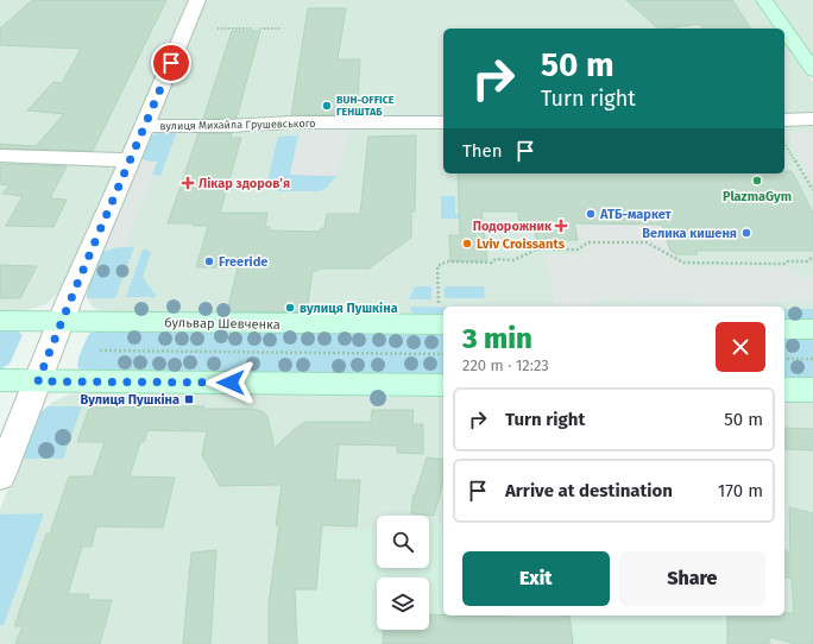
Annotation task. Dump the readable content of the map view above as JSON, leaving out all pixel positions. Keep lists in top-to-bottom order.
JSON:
{
  "streets": {
    "main road": ["бульвар Шевченка"],
    "street": ["вулиця Михайла Грушевського"]
  },
  "places": {
    "other": [
      "BUH-OFFICE ГЕНШТАБ",
      "PlazmaGym",
      "АТБ-маркет",
      "Велика кишеня",
      "Lviv Croissants",
      "Freeride",
      "вулиця Пушкіна"
    ],
    "health": ["Лікар здоровʼя", "Подорожник"],
    "transit": ["Вулиця Пушкіна"]
  },
  "page": {
    "turn": ["50 m", "Turn right"],
    "then": "Then",
    "heading": ["3 min", "220 m · 12:23"],
    "list": [
      {
        "name": "Turn right",
        "value": "50 m"
      },
      {
        "name": "Arrive at destination",
        "value": "170 m"
      }
    ],
    "buttons": ["Exit", "Share"]
  }
}
